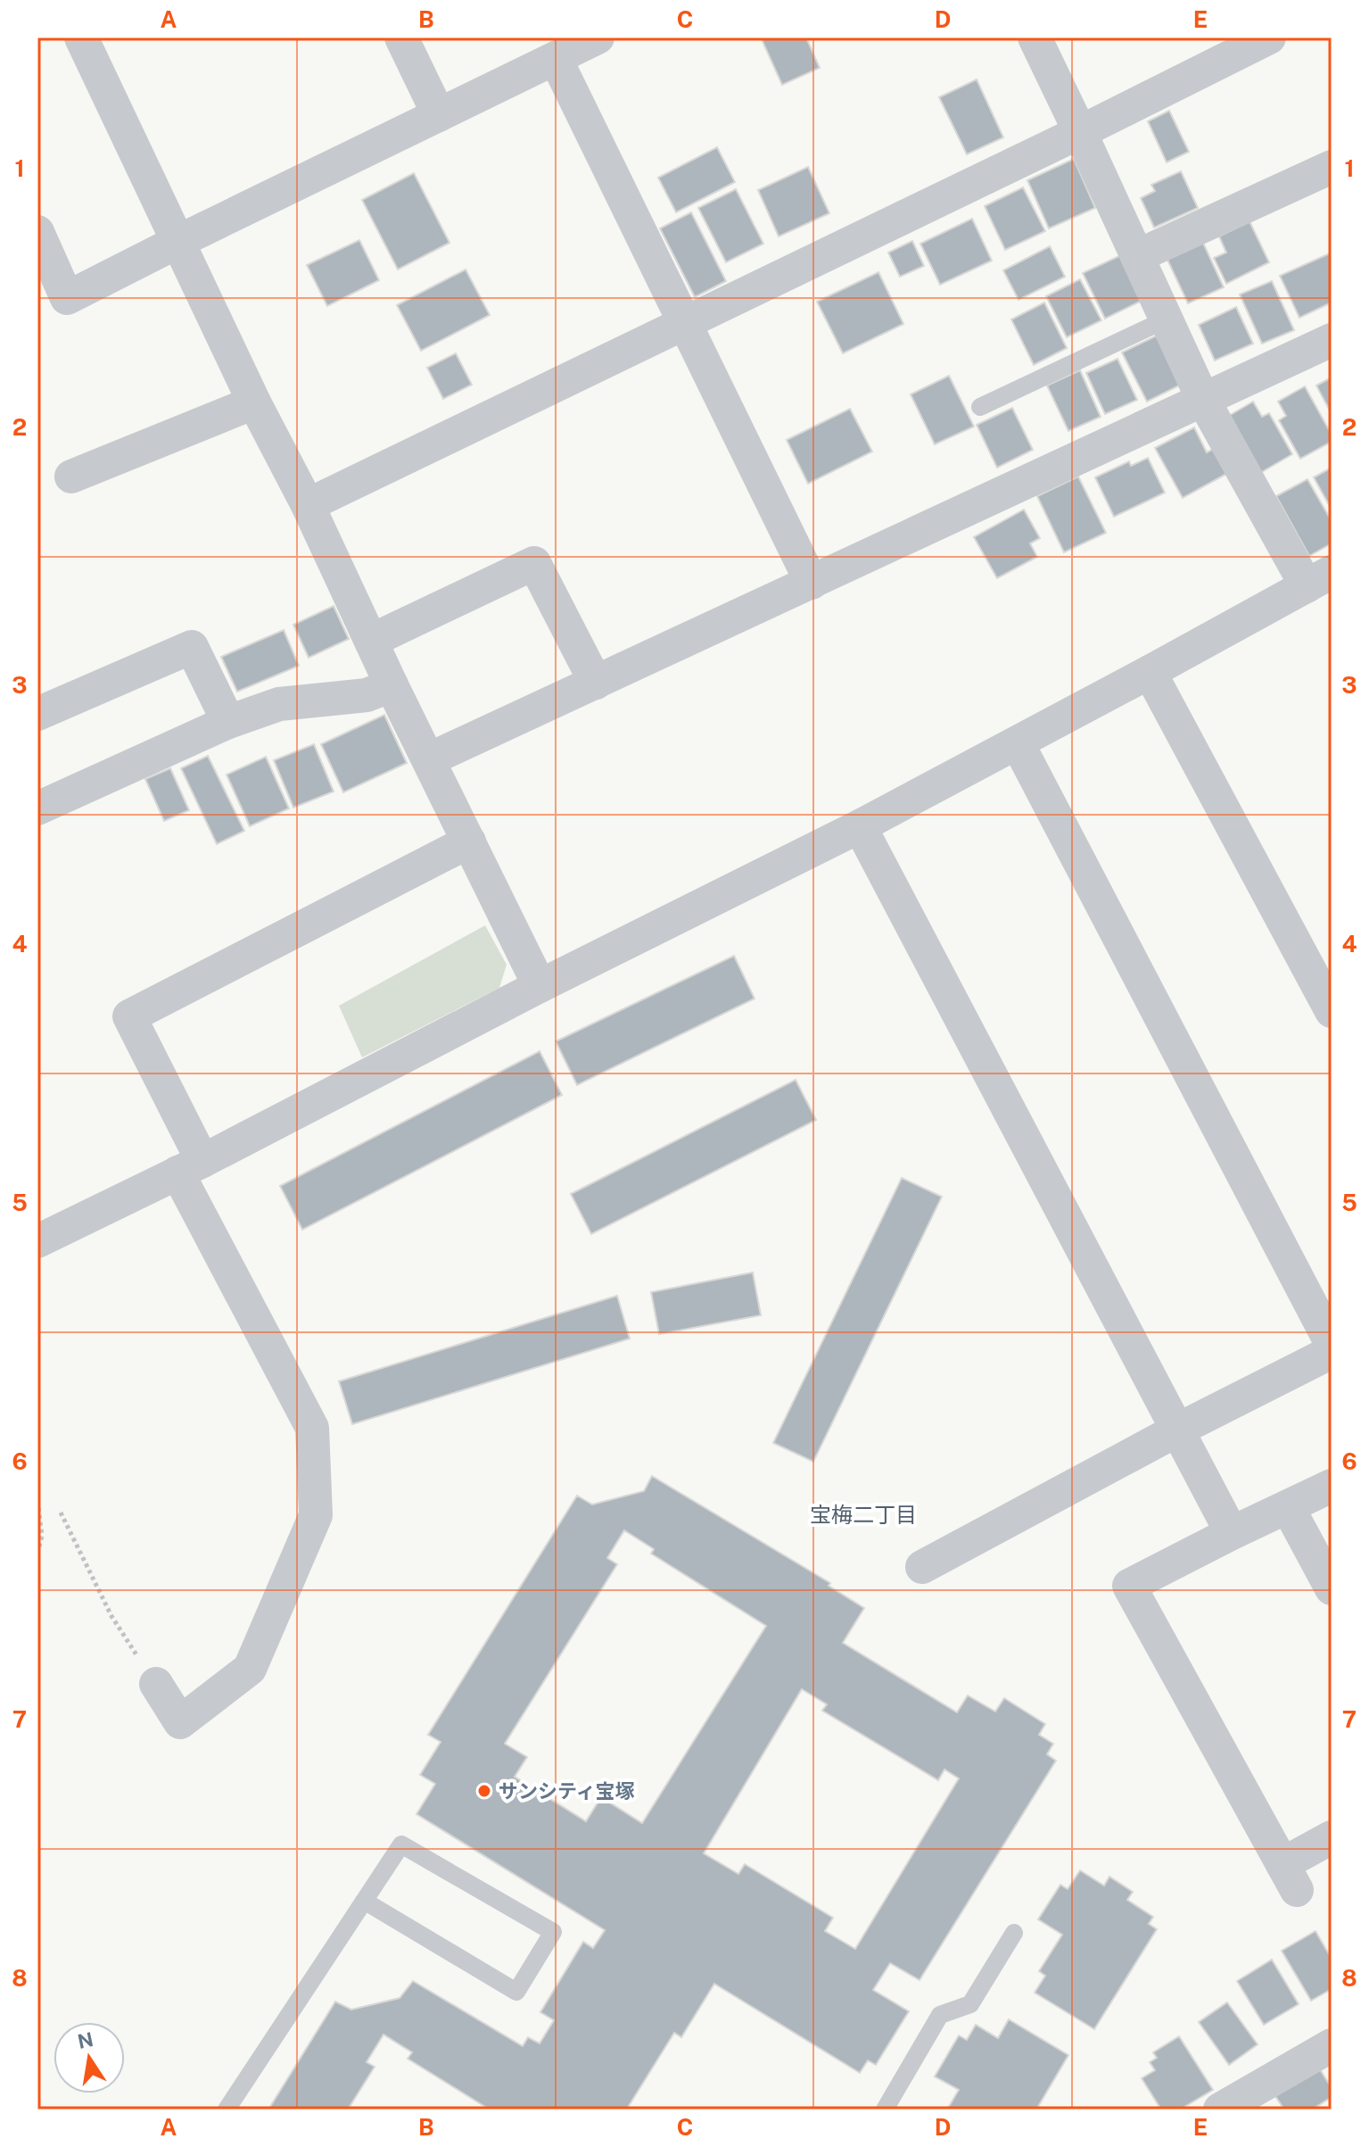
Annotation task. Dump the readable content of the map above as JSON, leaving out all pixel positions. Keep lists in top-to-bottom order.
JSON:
{
  "districts": ["宝梅二丁目"],
  "places": ["サンシティ宝塚"],
  "north": "top",
  "grid": {
    "columns": [
      "A",
      "B",
      "C",
      "D",
      "E"
    ],
    "rows": [
      "1",
      "2",
      "3",
      "4",
      "5",
      "6",
      "7",
      "8"
    ]
  }
}
